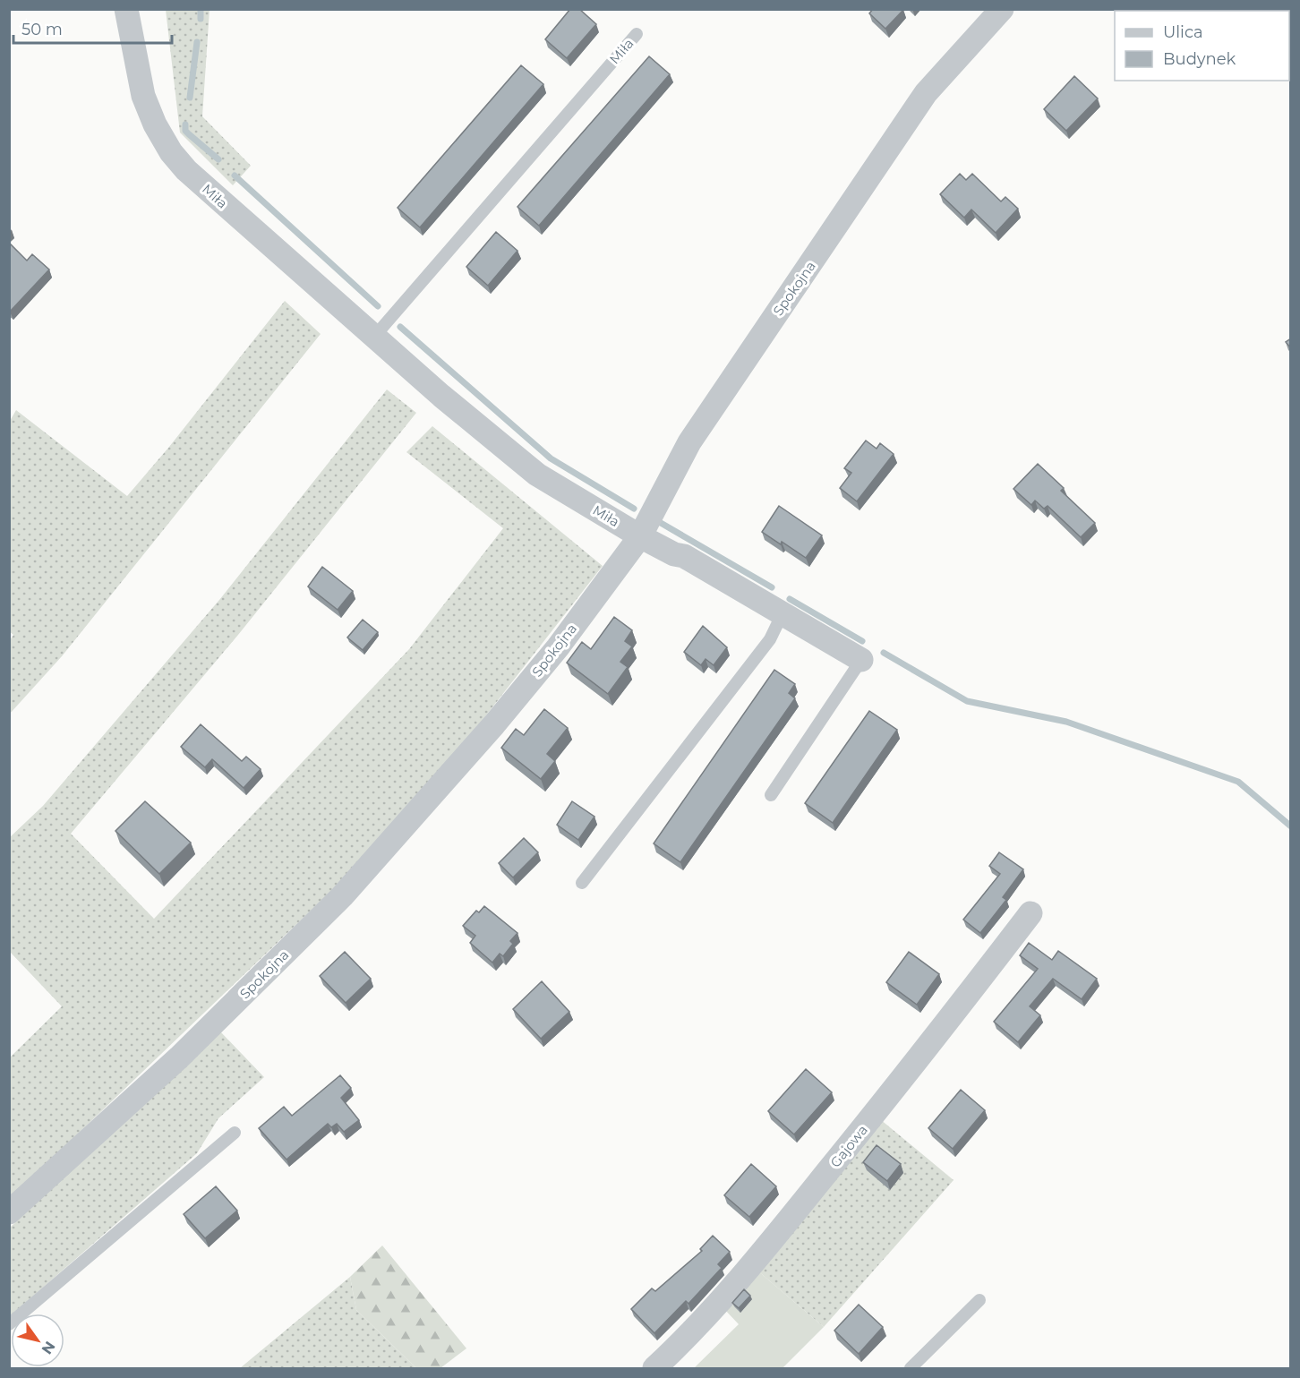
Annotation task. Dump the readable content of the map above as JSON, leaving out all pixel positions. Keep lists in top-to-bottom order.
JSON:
{
  "streets": {
    "street": ["Miła", "Spokojna", "Gajowa"]
  },
  "crossings": [
    ["Miła", "Spokojna"]
  ],
  "legend": ["Ulica", "Budynek"],
  "scale_bar": "50 m",
  "north": "bottom right"
}
